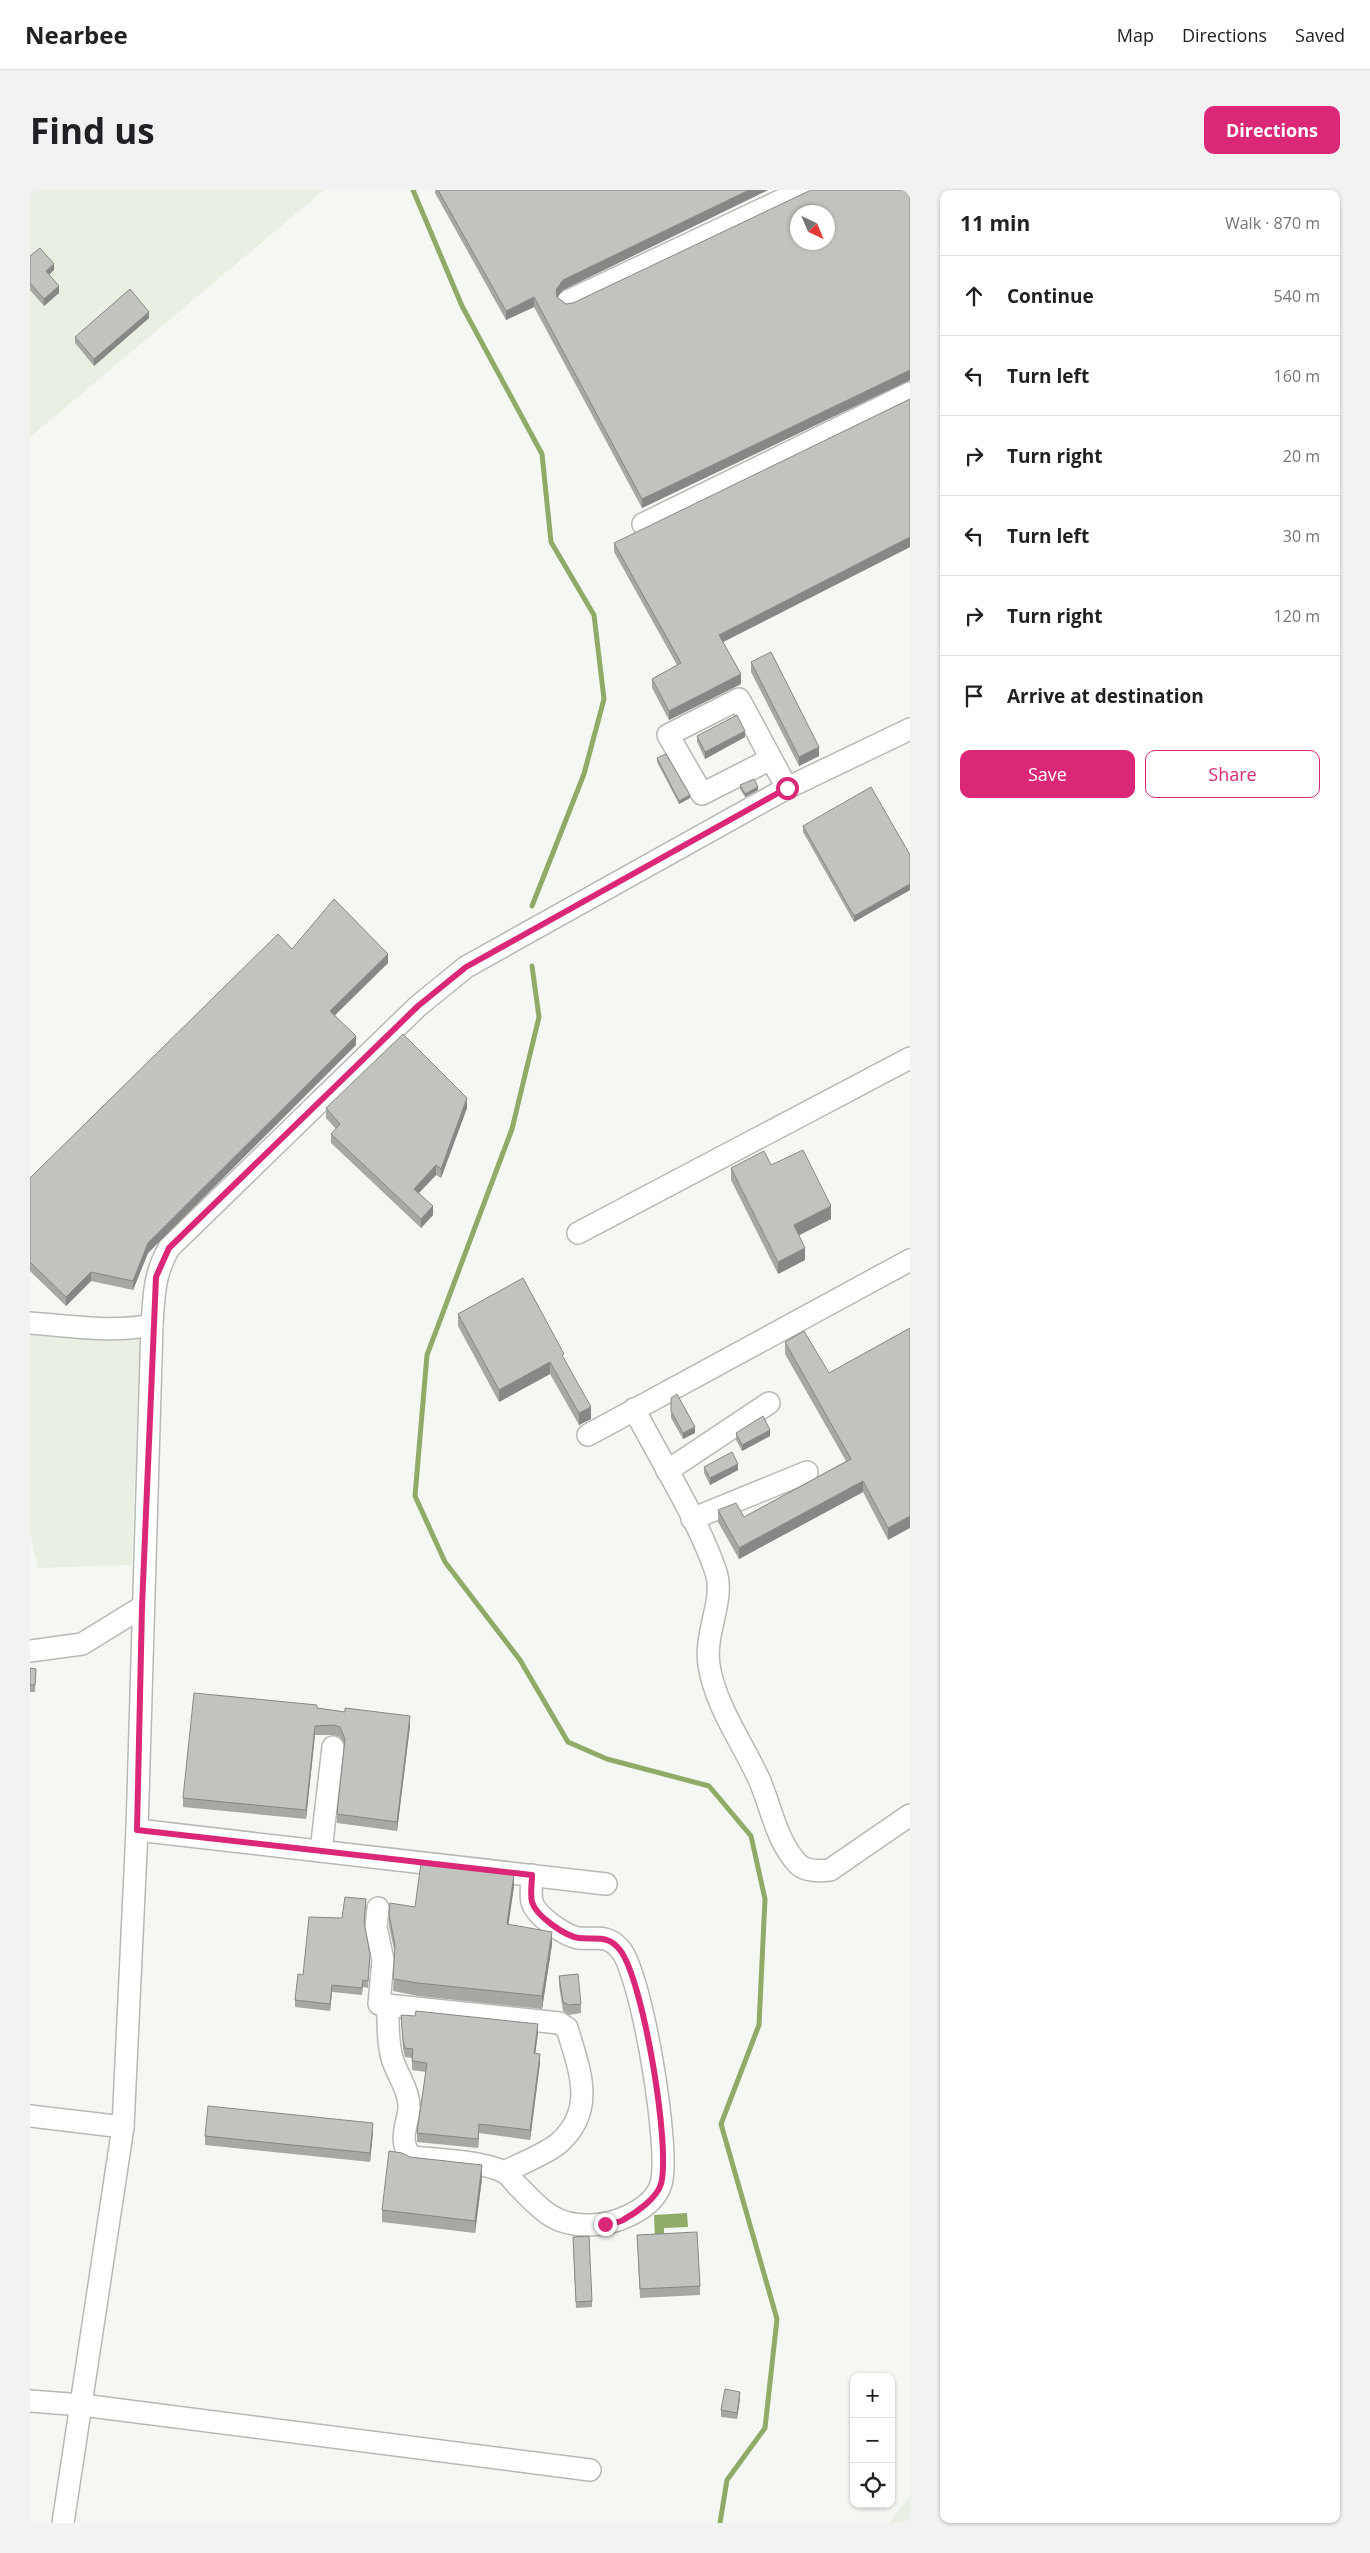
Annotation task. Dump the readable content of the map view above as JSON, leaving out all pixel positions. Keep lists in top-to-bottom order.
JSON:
{
  "north": "bottom right",
  "page": {
    "header": "Nearbee",
    "nav": ["Map", "Directions", "Saved"],
    "buttons": [
      "Directions",
      ["Save", "Share"]
    ],
    "title": "Find us",
    "heading": ["11 min", "Walk · 870 m"],
    "list": [
      ["Continue", "540 m"],
      ["Turn left", "160 m"],
      ["Turn right", "20 m"],
      ["Turn left", "30 m"],
      ["Turn right", "120 m"],
      "Arrive at destination"
    ],
    "map_buttons": ["+", "−"]
  }
}
